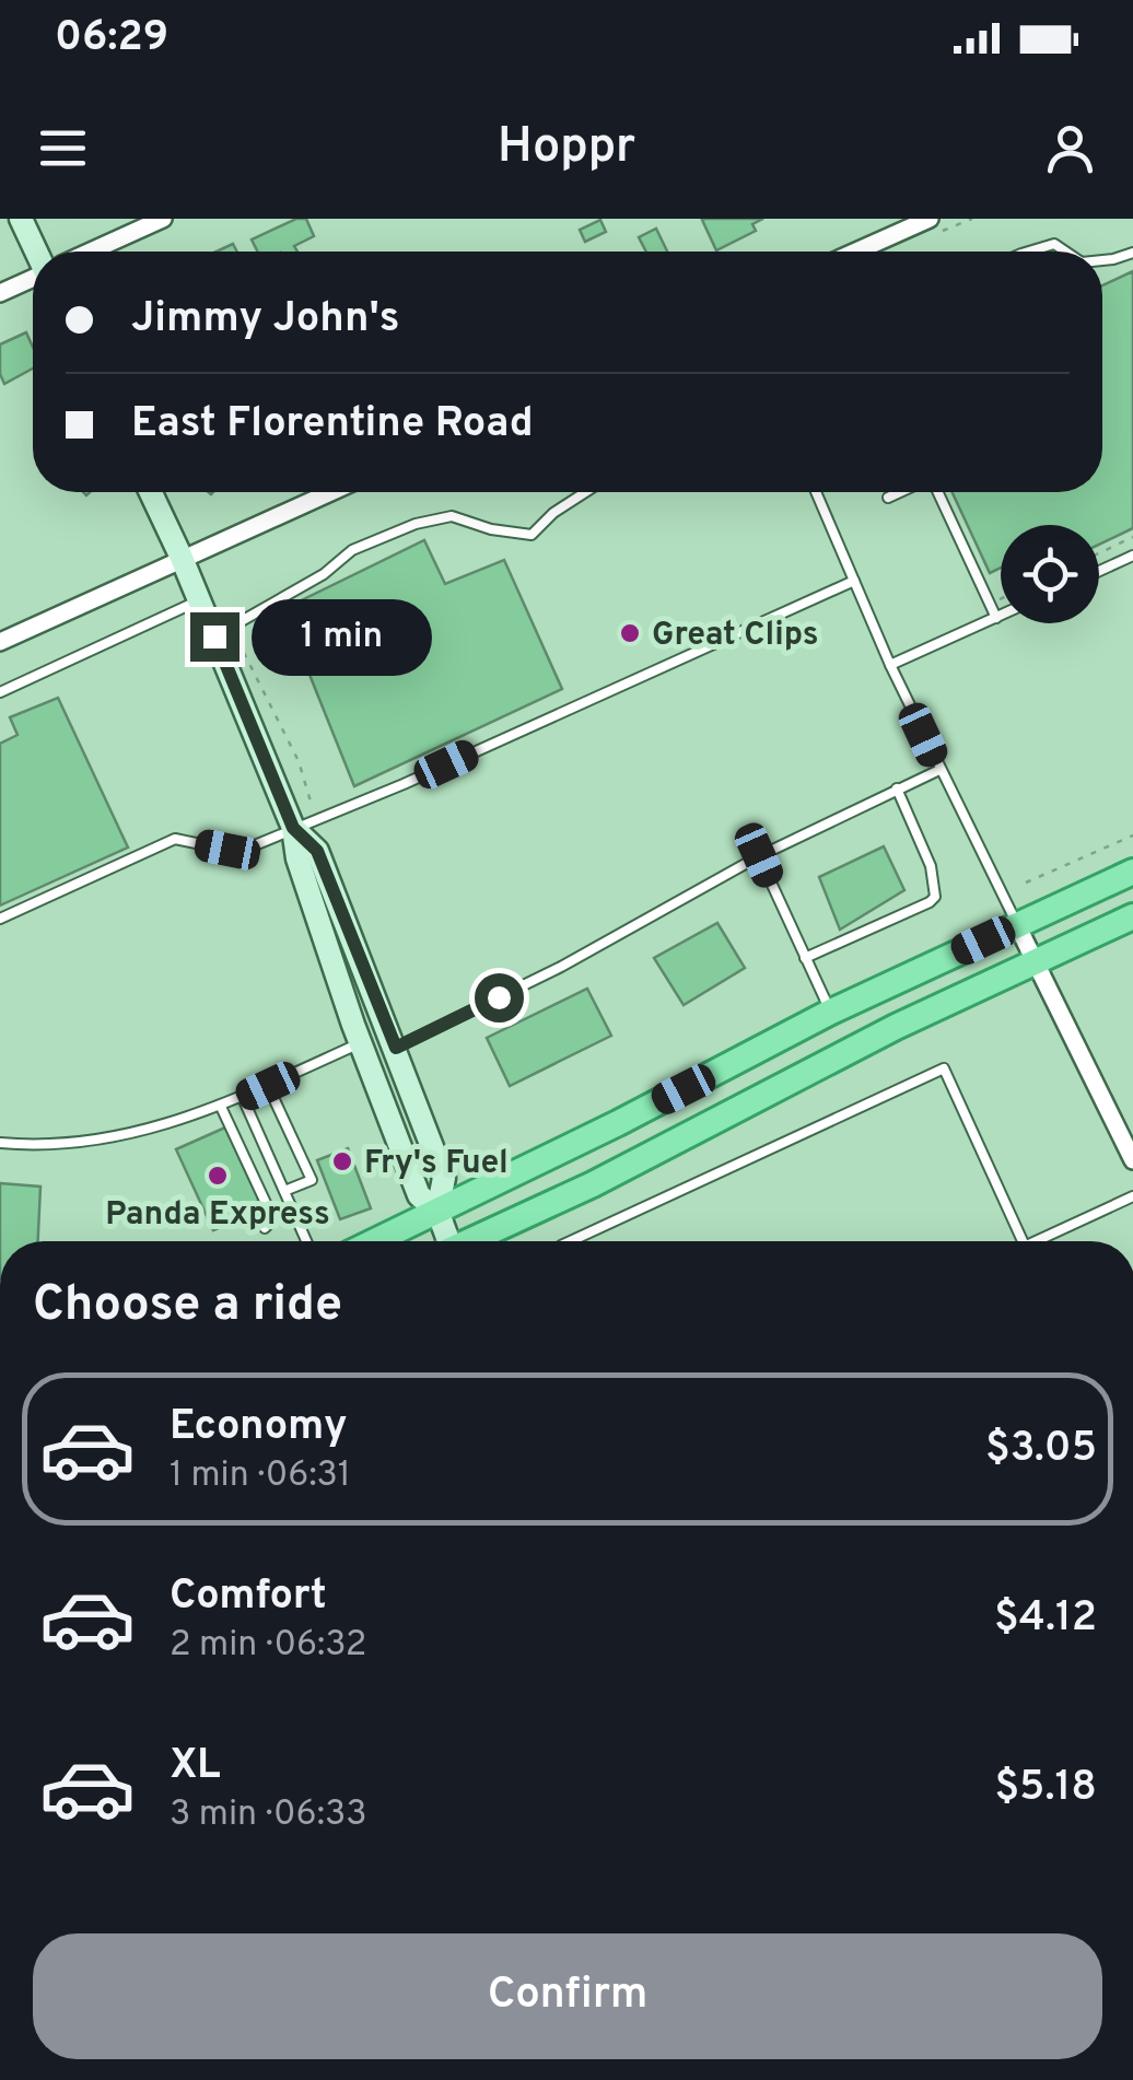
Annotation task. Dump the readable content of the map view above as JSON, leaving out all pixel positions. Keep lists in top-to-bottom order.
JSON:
{
  "places": ["Great Clips", "Fry's Fuel", "Panda Express"],
  "page": {
    "status": "06:29",
    "header": "Hoppr",
    "banner": ["Jimmy John's", "East Florentine Road"],
    "bubble": "1 min",
    "heading": "Choose a ride",
    "list": [
      {
        "name": "Economy",
        "note": "1 min · 06:31",
        "value": "$3.05"
      },
      {
        "name": "Comfort",
        "note": "2 min · 06:32",
        "value": "$4.12"
      },
      {
        "name": "XL",
        "note": "3 min · 06:33",
        "value": "$5.18"
      }
    ],
    "buttons": "Confirm"
  }
}
